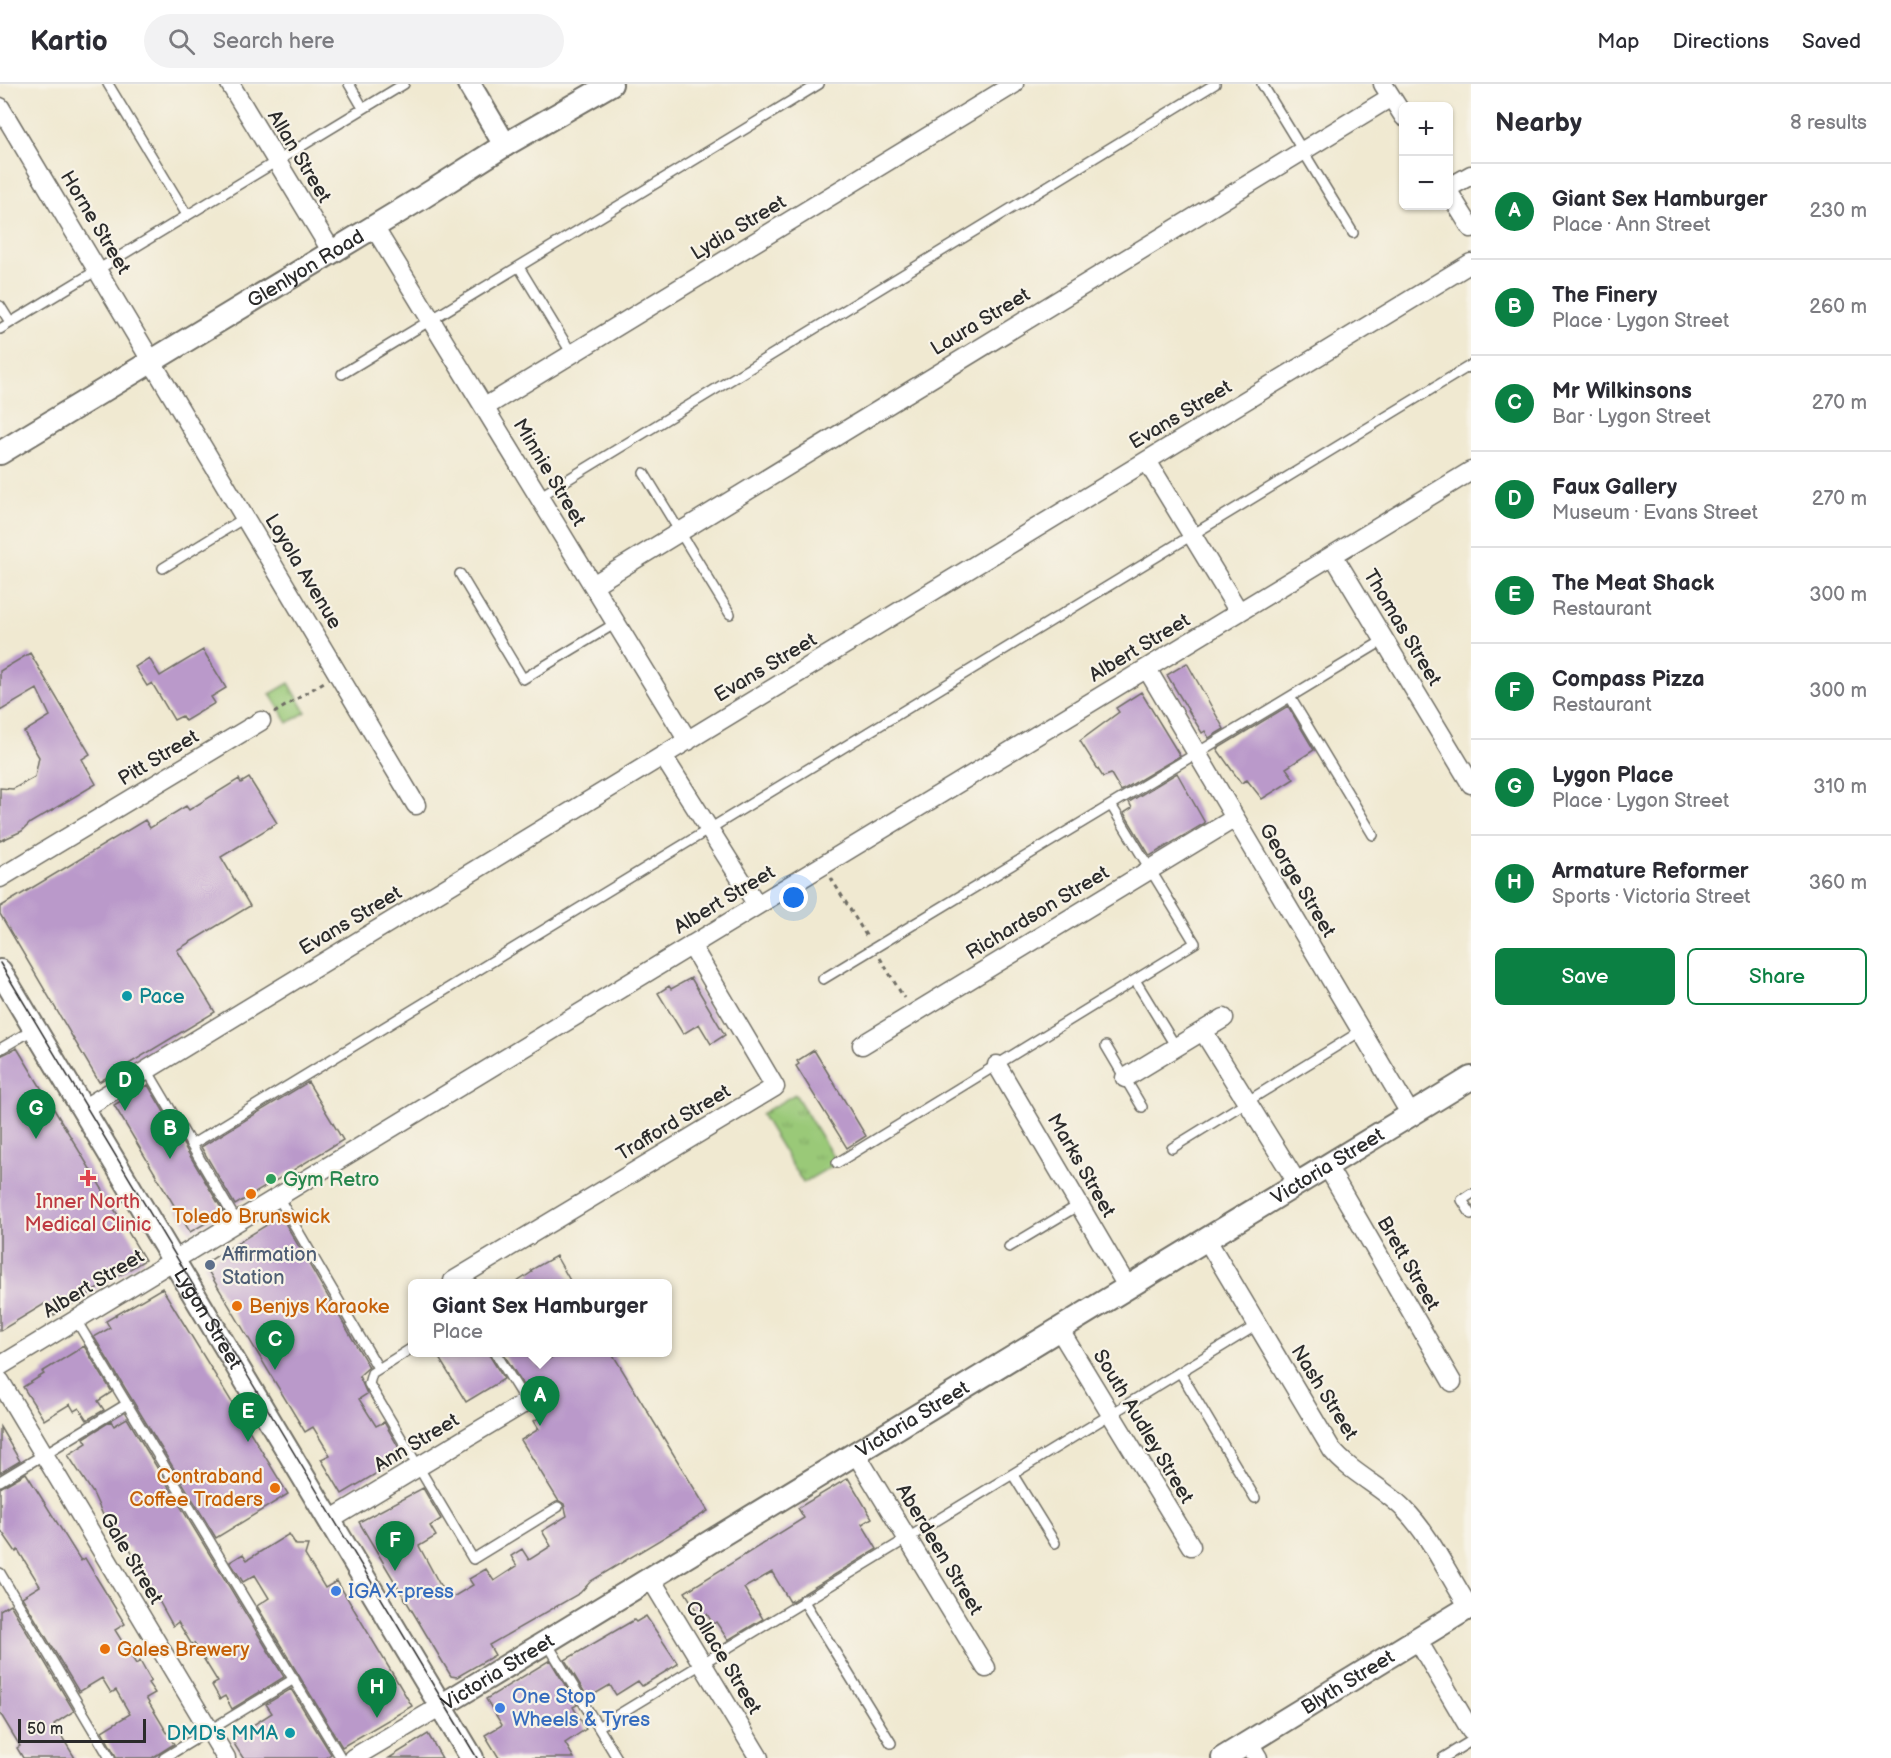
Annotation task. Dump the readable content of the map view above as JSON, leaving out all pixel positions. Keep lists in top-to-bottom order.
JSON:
{
  "streets": {
    "street": [
      "Allan Street",
      "Horne Street",
      "Lydia Street",
      "Glenlyon Road",
      "Laura Street",
      "Evans Street",
      "Minnie Street",
      "Loyola Avenue",
      "Thomas Street",
      "Albert Street",
      "Pitt Street",
      "George Street",
      "Richardson Street",
      "Trafford Street",
      "Marks Street",
      "Victoria Street",
      "Brett Street",
      "Lygon Street",
      "Nash Street",
      "South Audley Street",
      "Ann Street",
      "Aberdeen Street",
      "Gale Street",
      "Collace Street",
      "Blyth Street"
    ]
  },
  "crossings": [
    ["Allan Street", "Glenlyon Road"],
    ["Horne Street", "Glenlyon Road"],
    ["Horne Street", "Loyola Avenue"],
    ["Lydia Street", "Minnie Street"],
    ["Glenlyon Road", "Minnie Street"],
    ["Glenlyon Road", "Loyola Avenue"],
    ["Laura Street", "Minnie Street"],
    ["Evans Street", "Minnie Street"],
    ["Evans Street", "Lygon Street"],
    ["Thomas Street", "Albert Street"],
    ["Albert Street", "George Street"],
    ["Albert Street", "Trafford Street"],
    ["Albert Street", "Lygon Street"],
    ["George Street", "Richardson Street"],
    ["George Street", "Victoria Street"],
    ["Marks Street", "Victoria Street"],
    ["Victoria Street", "Brett Street"],
    ["Victoria Street", "Lygon Street"],
    ["Victoria Street", "Nash Street"],
    ["Victoria Street", "South Audley Street"],
    ["Victoria Street", "Aberdeen Street"],
    ["Victoria Street", "Collace Street"],
    ["Lygon Street", "Ann Street"],
    ["Nash Street", "Blyth Street"]
  ],
  "places": {
    "other": [
      "Pace",
      "Gym Retro",
      "Toledo Brunswick",
      "Affirmation Station",
      "Benjys Karaoke",
      "Contraband Coffee Traders",
      "IGA X-press",
      "Gales Brewery",
      "One Stop Wheels & Tyres",
      "DMD's MMA"
    ],
    "health": ["Inner North Medical Clinic"]
  },
  "scale_bar": "50 m",
  "page": {
    "header": "Kartio",
    "search": "Search here",
    "nav": ["Map", "Directions", "Saved"],
    "heading": ["Nearby", "8 results"],
    "map_buttons": ["+", "−"],
    "list": [
      {
        "mark": "A",
        "name": "Giant Sex Hamburger",
        "note": "Place · Ann Street",
        "value": "230 m"
      },
      {
        "mark": "B",
        "name": "The Finery",
        "note": "Place · Lygon Street",
        "value": "260 m"
      },
      {
        "mark": "C",
        "name": "Mr Wilkinsons",
        "note": "Bar · Lygon Street",
        "value": "270 m"
      },
      {
        "mark": "D",
        "name": "Faux Gallery",
        "note": "Museum · Evans Street",
        "value": "270 m"
      },
      {
        "mark": "E",
        "name": "The Meat Shack",
        "note": "Restaurant",
        "value": "300 m"
      },
      {
        "mark": "F",
        "name": "Compass Pizza",
        "note": "Restaurant",
        "value": "300 m"
      },
      {
        "mark": "G",
        "name": "Lygon Place",
        "note": "Place · Lygon Street",
        "value": "310 m"
      },
      {
        "mark": "H",
        "name": "Armature Reformer",
        "note": "Sports · Victoria Street",
        "value": "360 m"
      }
    ],
    "buttons": ["Save", "Share"],
    "pins": [
      "D",
      "G",
      "B",
      "C",
      "A",
      "E",
      "F",
      "H"
    ],
    "popup": ["Giant Sex Hamburger", "Place"],
    "scale": "50 m"
  }
}
